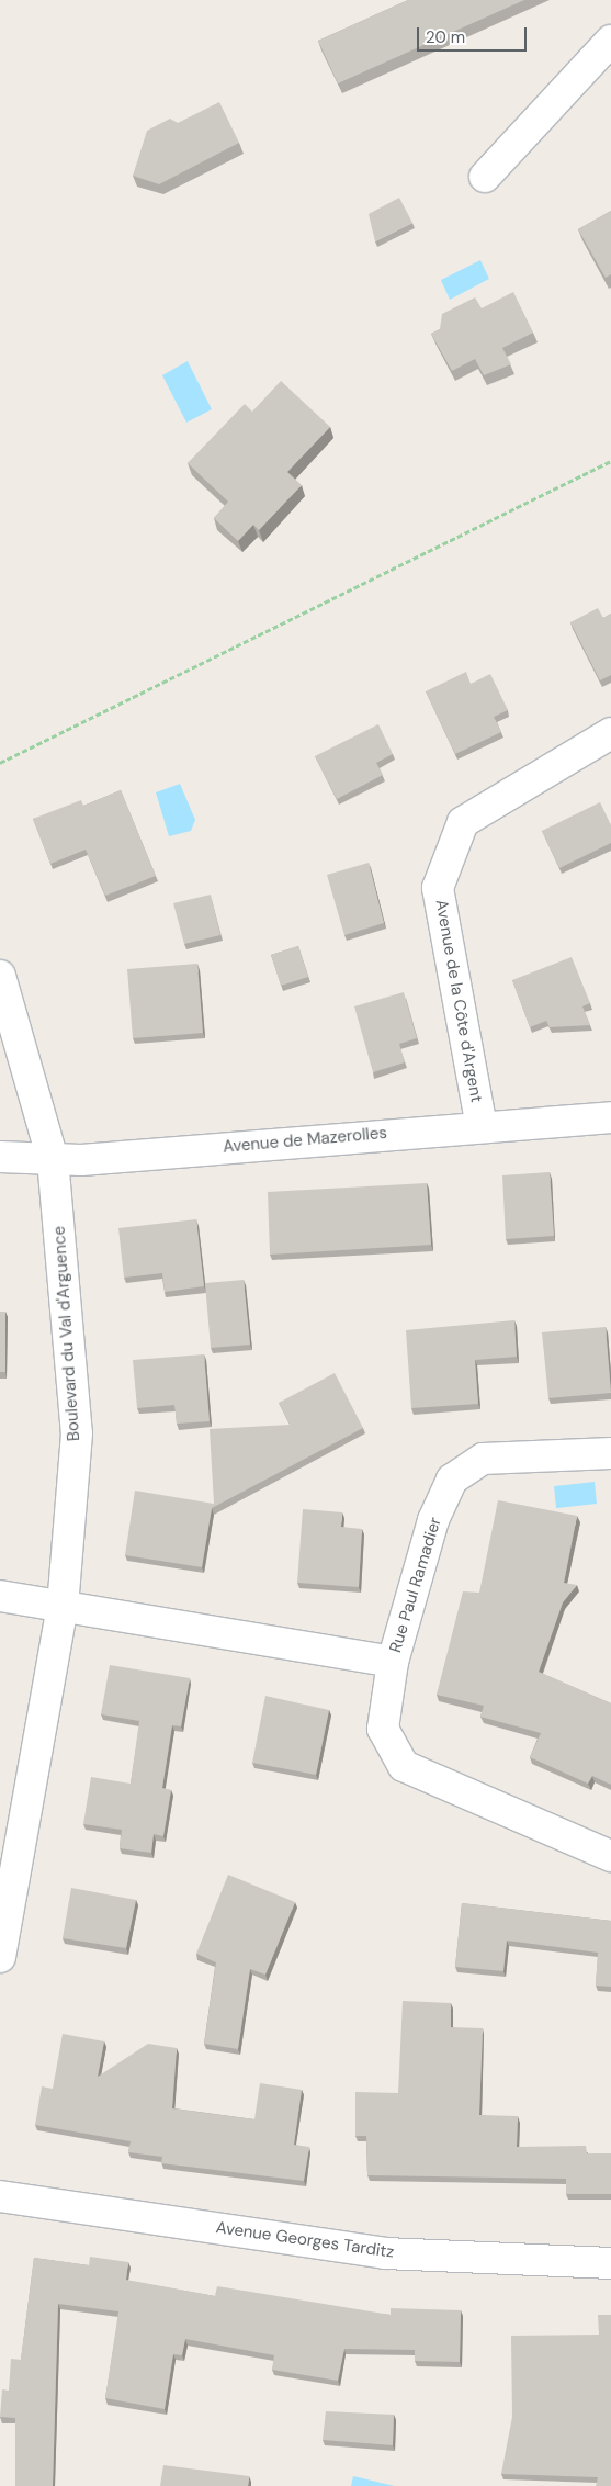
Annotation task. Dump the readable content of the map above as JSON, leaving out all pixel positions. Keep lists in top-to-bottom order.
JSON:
{
  "streets": {
    "street": [
      "Avenue de la Côte d'Argent",
      "Avenue de Mazerolles",
      "Boulevard du Val d'Arguence",
      "Rue Paul Ramadier",
      "Avenue Georges Tarditz"
    ]
  },
  "crossings": [
    ["Avenue de la Côte d'Argent", "Avenue de Mazerolles"],
    ["Avenue de Mazerolles", "Boulevard du Val d'Arguence"],
    ["Boulevard du Val d'Arguence", "Rue Paul Ramadier"]
  ],
  "scale_bar": "20 m"
}
